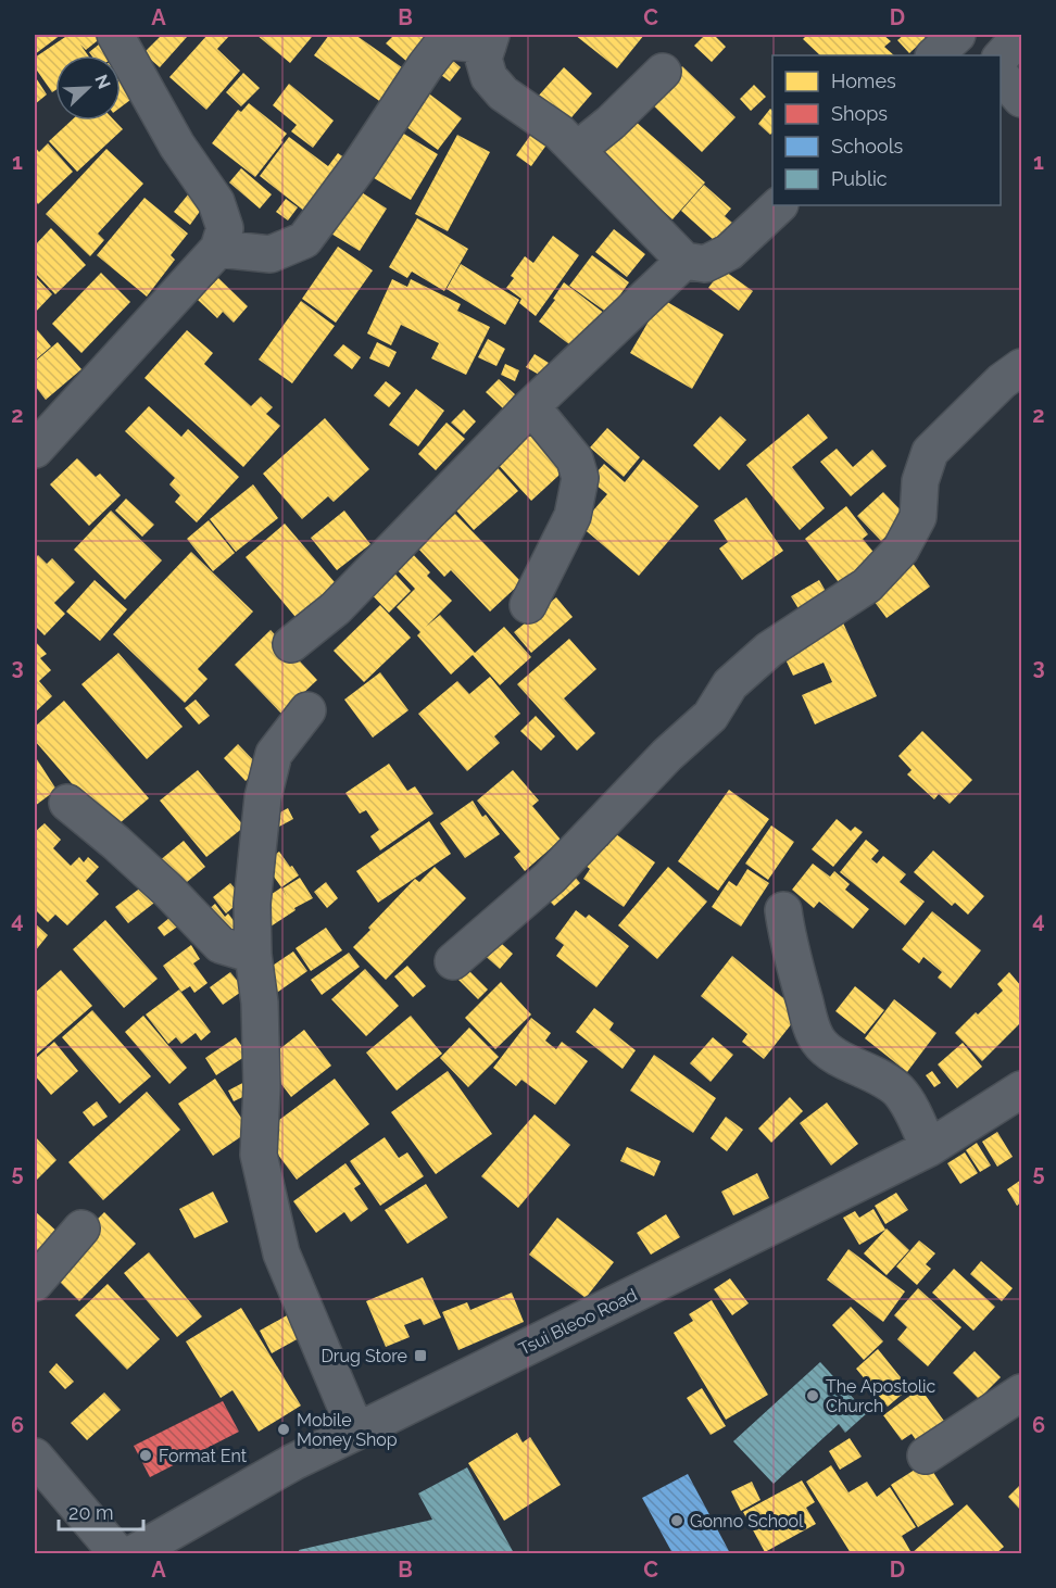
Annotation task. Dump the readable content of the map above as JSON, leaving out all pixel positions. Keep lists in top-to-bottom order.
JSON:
{
  "streets": {
    "street": ["Tsui Bleoo Road"]
  },
  "places": {
    "transit": ["Drug Store"],
    "other": [
      "The Apostolic Church",
      "Mobile Money Shop",
      "Format Ent",
      "Gonno School"
    ]
  },
  "legend": [
    "Homes",
    "Shops",
    "Schools",
    "Public"
  ],
  "scale_bar": "20 m",
  "north": "top right",
  "grid": {
    "columns": [
      "A",
      "B",
      "C",
      "D"
    ],
    "rows": [
      "1",
      "2",
      "3",
      "4",
      "5",
      "6"
    ]
  }
}
